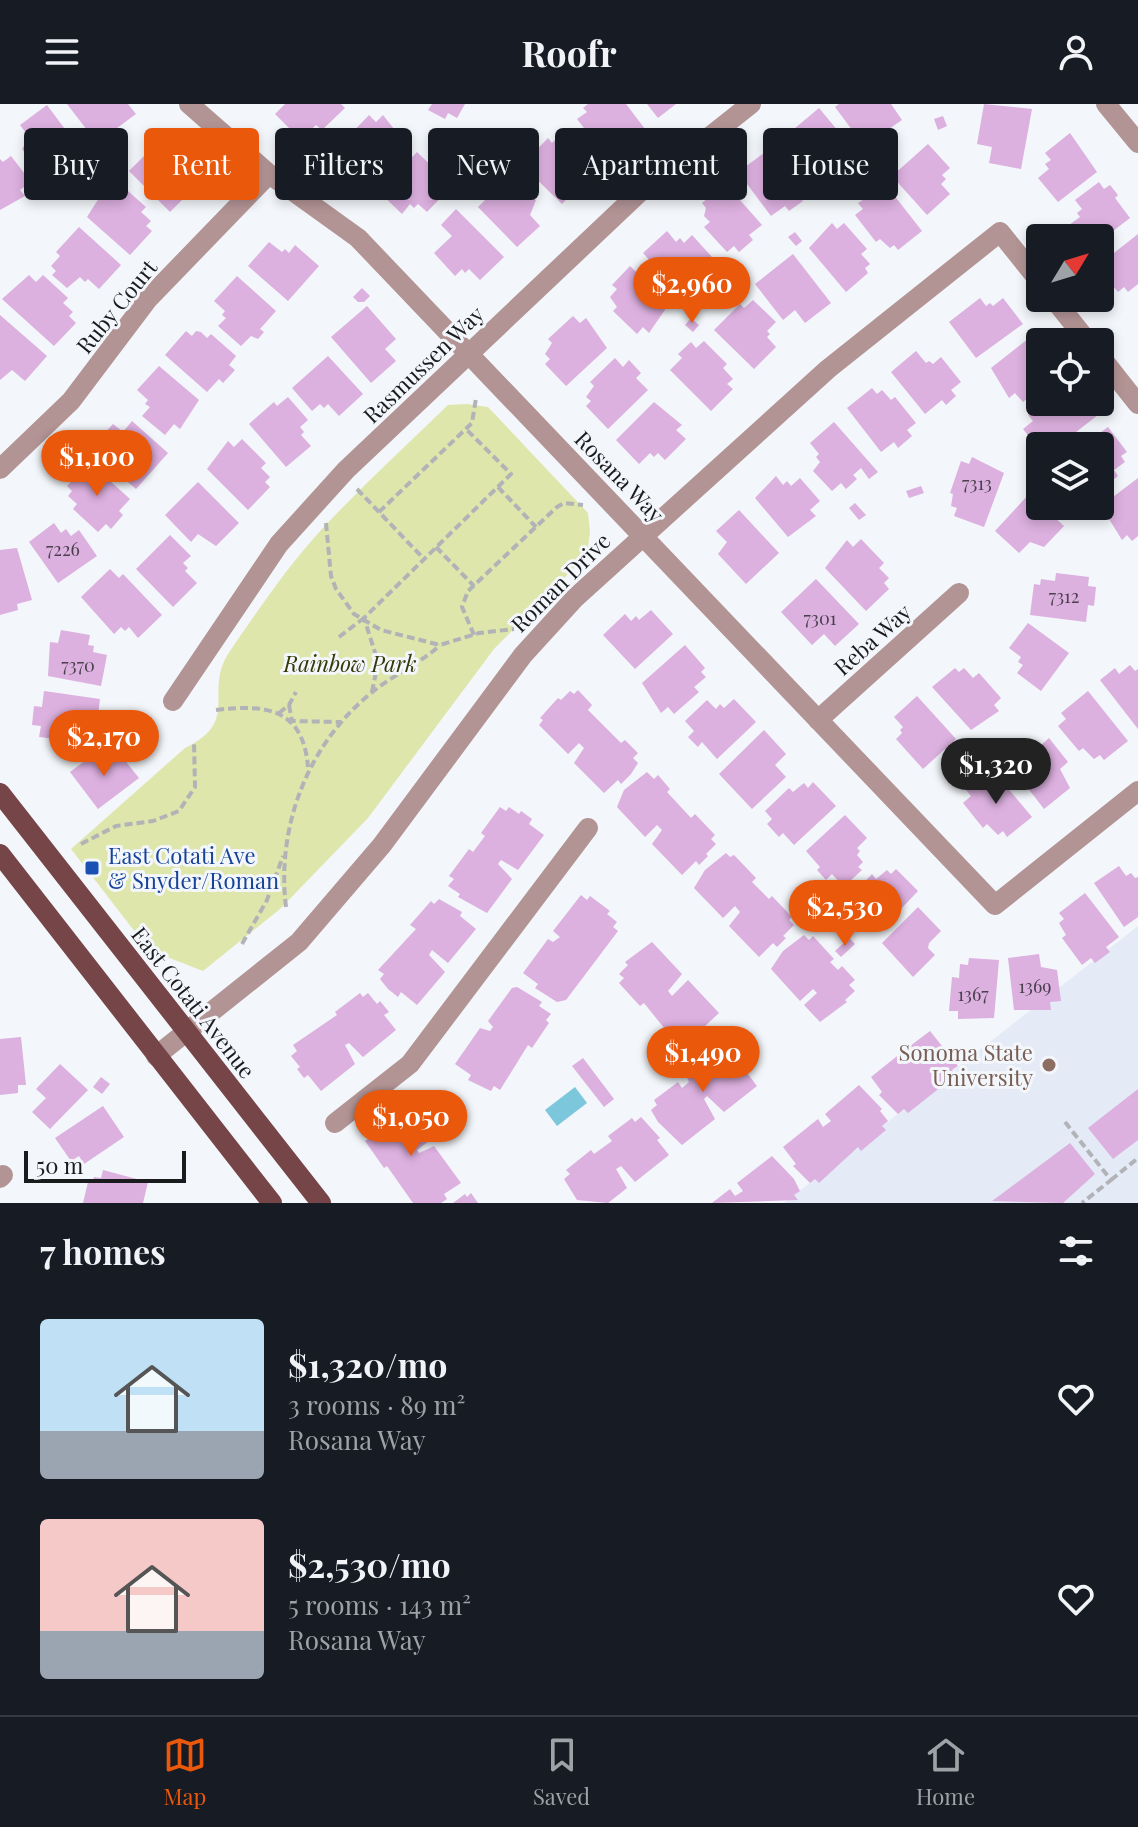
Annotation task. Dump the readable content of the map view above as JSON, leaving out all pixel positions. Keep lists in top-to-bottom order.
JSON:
{
  "streets": {
    "main road": ["East Cotati Avenue"],
    "street": [
      "Ruby Court",
      "Rasmussen Way",
      "Rosana Way",
      "Roman Drive",
      "Reba Way"
    ]
  },
  "crossings": [
    ["Ruby Court", "Rosana Way"],
    ["Rasmussen Way", "Rosana Way"],
    ["Rosana Way", "Roman Drive"],
    ["Rosana Way", "Reba Way"],
    ["Roman Drive", "East Cotati Avenue"]
  ],
  "parks": ["Rainbow Park"],
  "places": {
    "transit": ["East Cotati Ave & Snyder/Roman"],
    "other": ["Sonoma State University"]
  },
  "house_numbers": [
    "7313",
    "7226",
    "7312",
    "7301",
    "7370",
    "1369",
    "1367"
  ],
  "scale_bar": "50 m",
  "north": "top right",
  "page": {
    "header": "Roofr",
    "chip": [
      "Buy",
      "Rent",
      "Filters",
      "New",
      "Apartment",
      "House"
    ],
    "price": [
      "$2,960",
      "$1,100",
      "$2,170",
      "$1,320",
      "$2,530",
      "$1,490",
      "$1,050"
    ],
    "scale": "50 m",
    "heading": "7 homes",
    "list": [
      {
        "name": "$1,320/mo",
        "note": "3 rooms · 89 m² · Rosana Way"
      },
      {
        "name": "$2,530/mo",
        "note": "5 rooms · 143 m² · Rosana Way"
      }
    ],
    "tabs": ["Map", "Saved", "Home"]
  }
}
